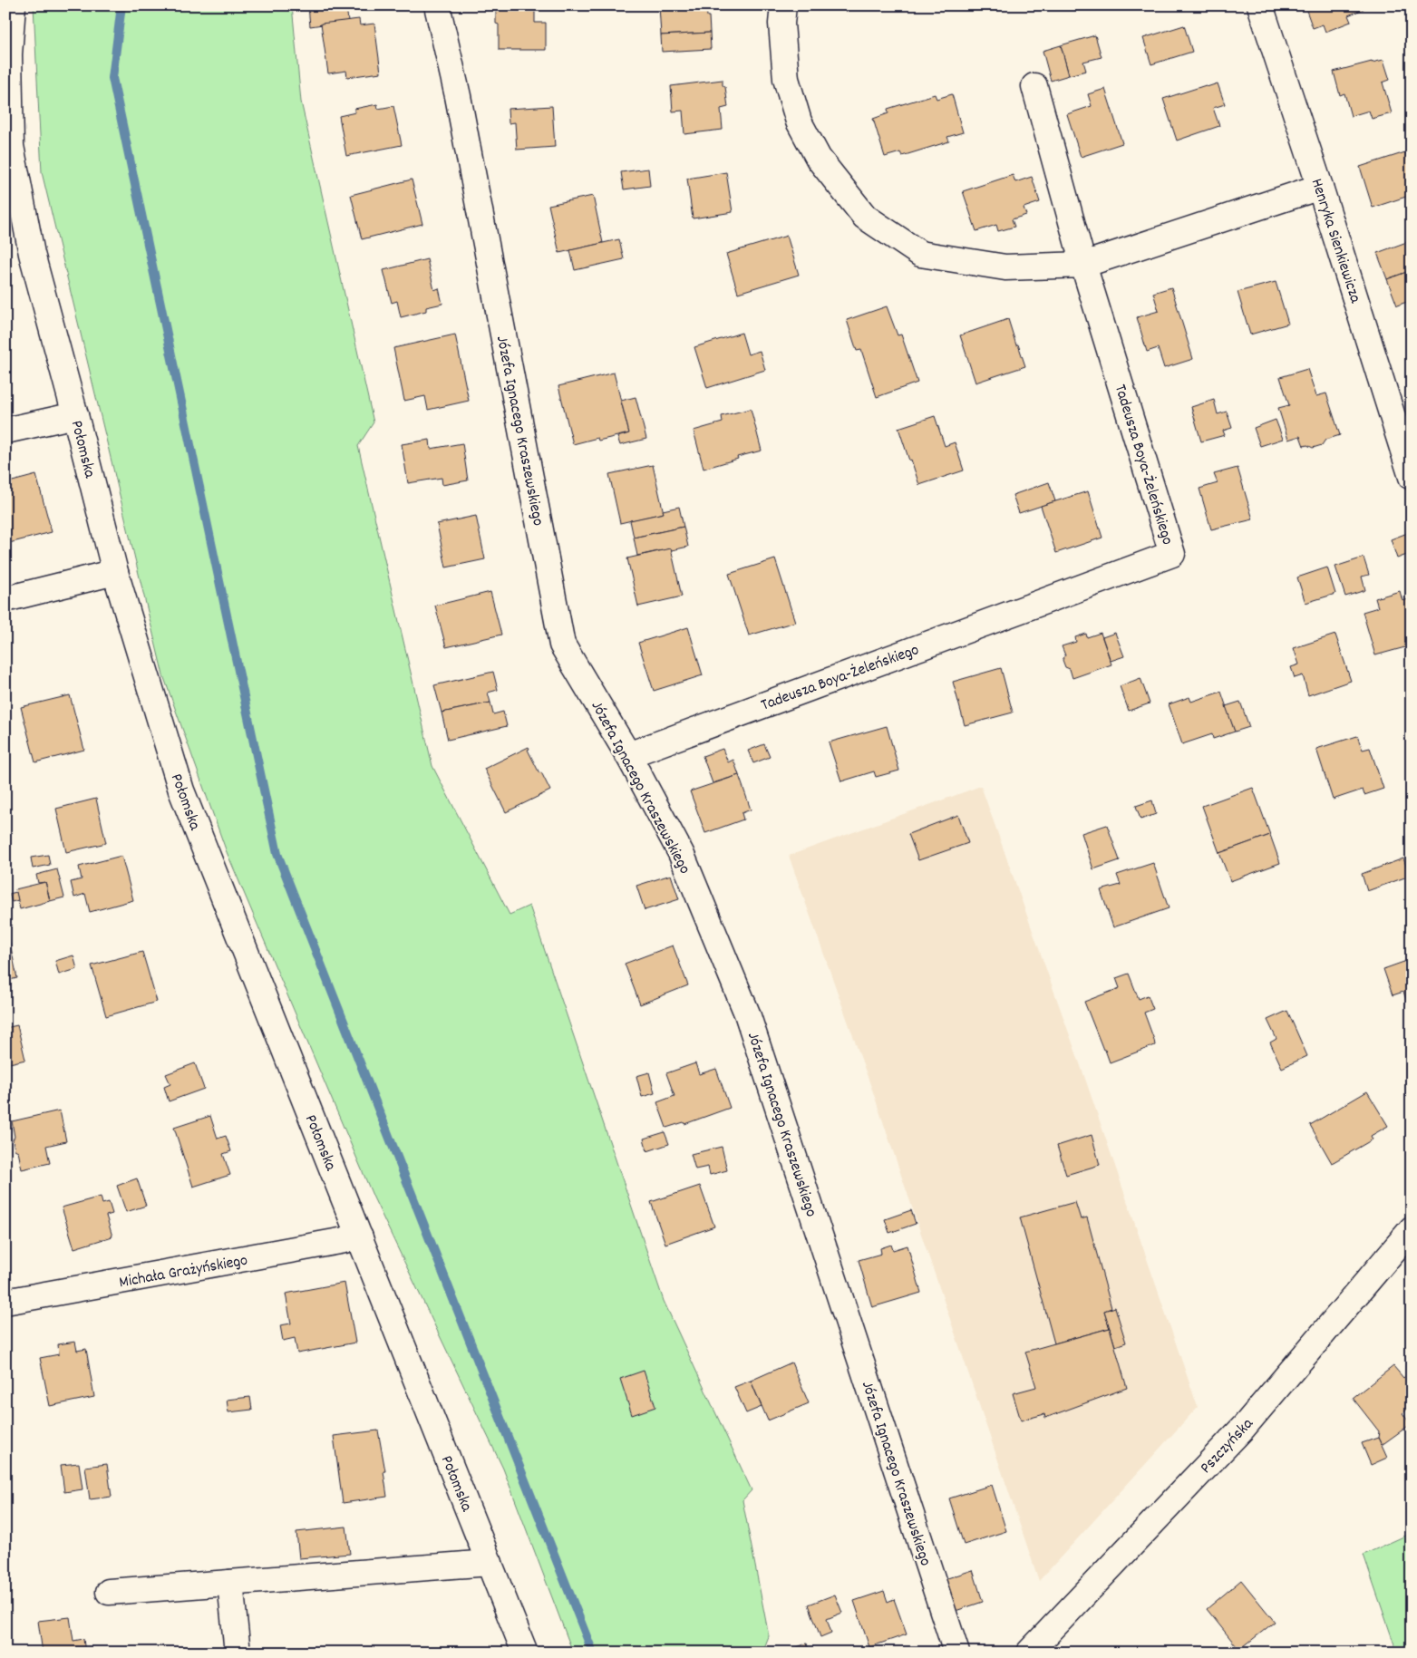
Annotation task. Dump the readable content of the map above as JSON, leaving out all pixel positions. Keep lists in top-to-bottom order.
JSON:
{
  "streets": {
    "street": [
      "Henryka Sienkiewicza",
      "Józefa Ignacego Kraszewskiego",
      "Połomska",
      "Tadeusza Boya-Żeleńskiego",
      "Michała Grażyńskiego",
      "Pszczyńska"
    ]
  },
  "crossings": [
    ["Józefa Ignacego Kraszewskiego", "Tadeusza Boya-Żeleńskiego"],
    ["Połomska", "Michała Grażyńskiego"]
  ]
}
